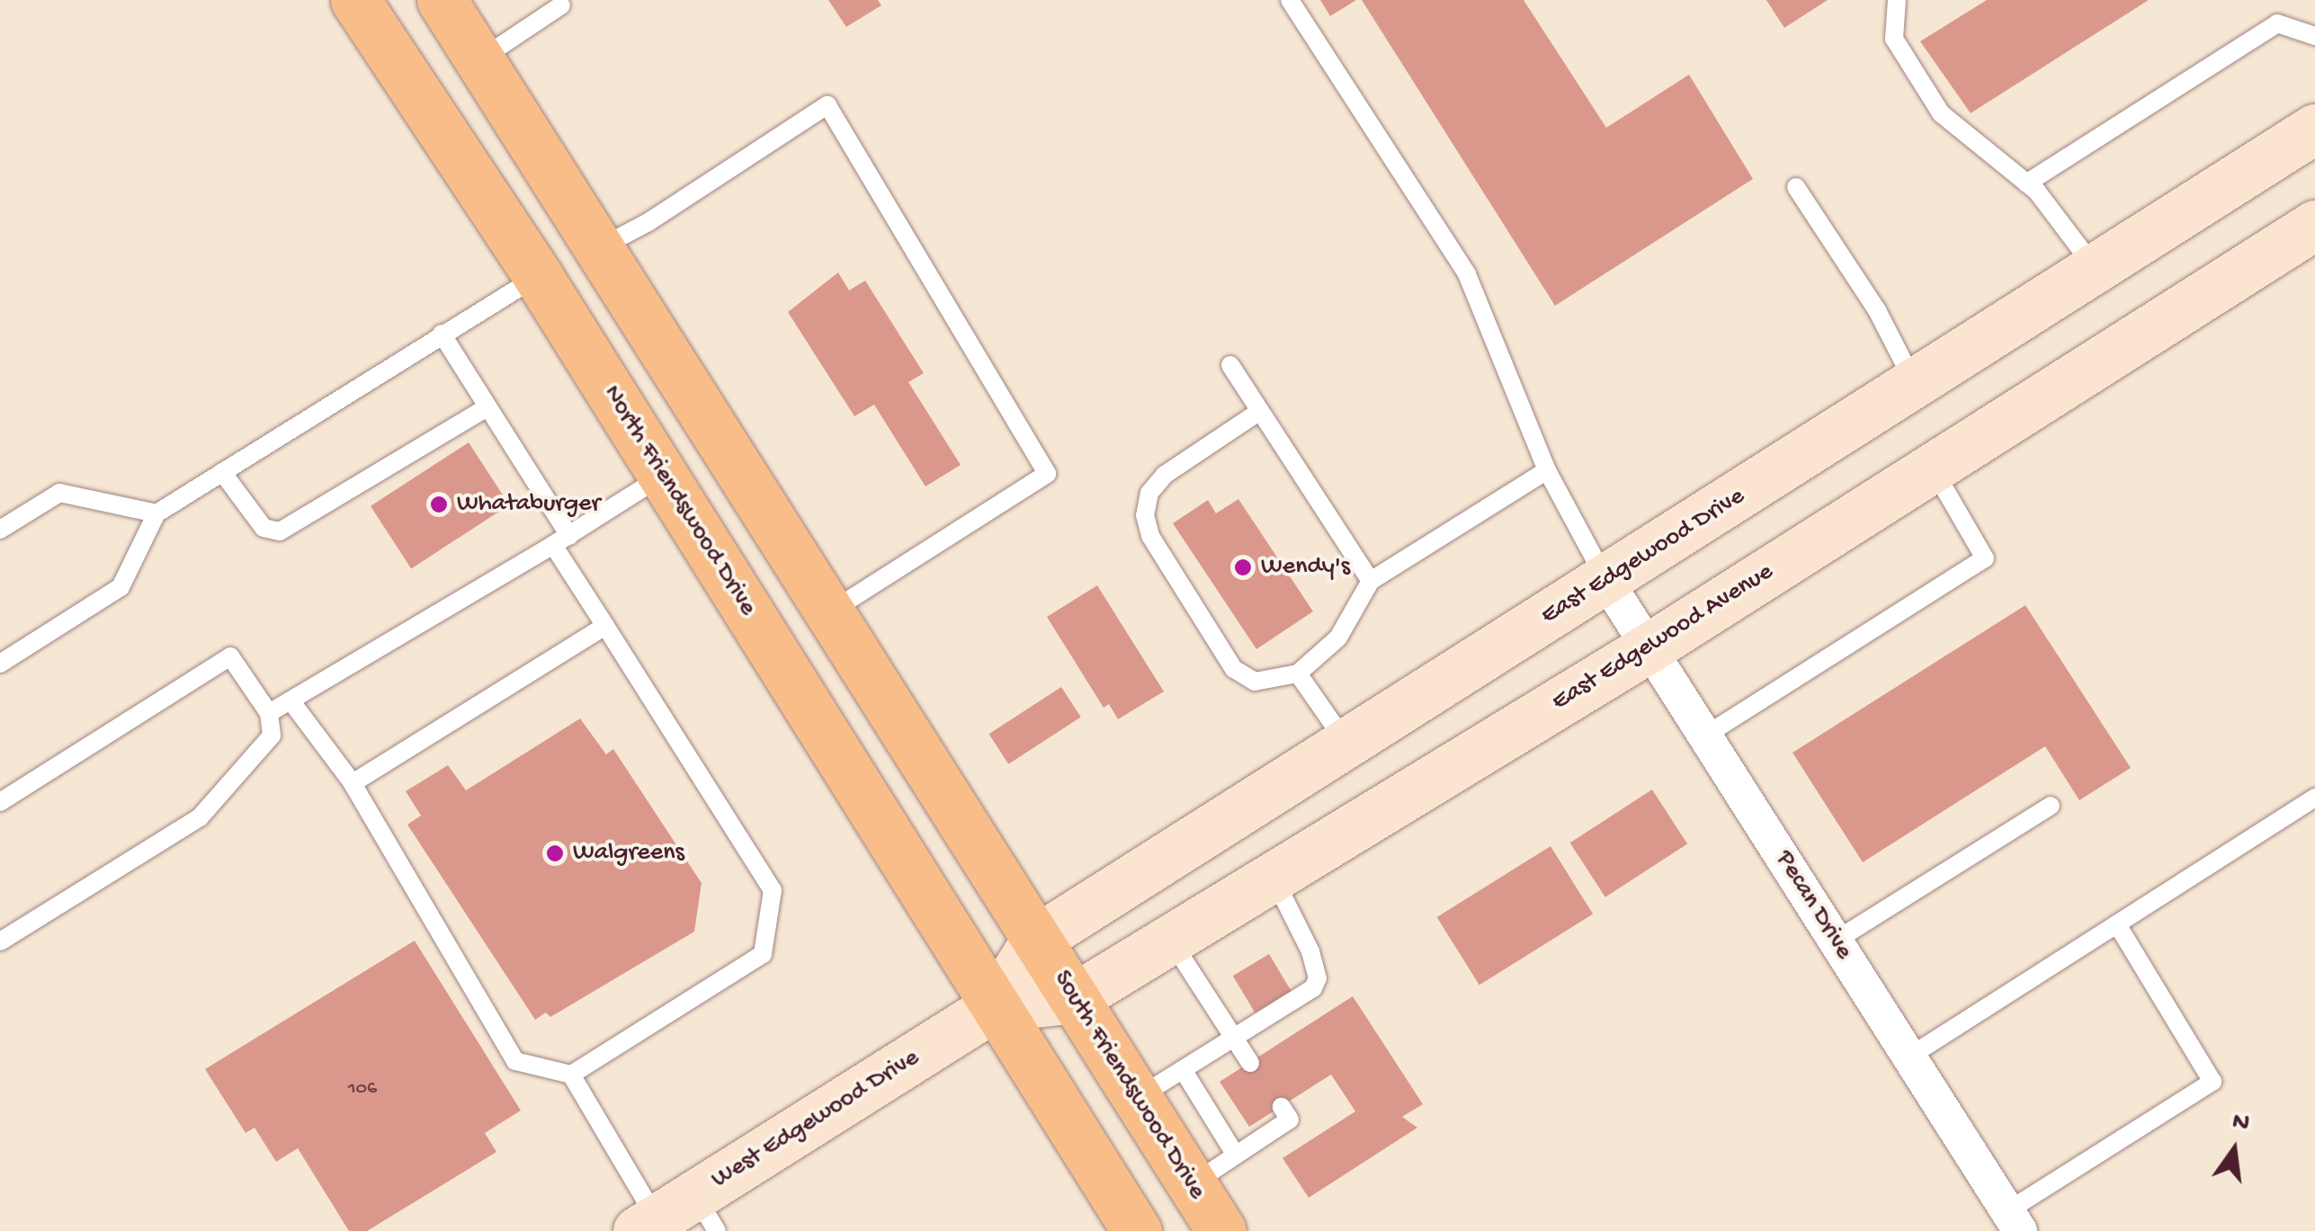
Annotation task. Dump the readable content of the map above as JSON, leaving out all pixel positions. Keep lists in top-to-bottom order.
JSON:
{
  "streets": {
    "main road": [
      "North Friendswood Drive",
      "East Edgewood Drive",
      "East Edgewood Avenue",
      "South Friendswood Drive",
      "West Edgewood Drive"
    ],
    "street": ["Pecan Drive"]
  },
  "crossings": [
    ["North Friendswood Drive", "East Edgewood Drive"],
    ["North Friendswood Drive", "East Edgewood Avenue"],
    ["North Friendswood Drive", "West Edgewood Drive"],
    ["East Edgewood Drive", "East Edgewood Avenue"],
    ["East Edgewood Drive", "Pecan Drive"],
    ["East Edgewood Drive", "South Friendswood Drive"],
    ["East Edgewood Drive", "West Edgewood Drive"],
    ["East Edgewood Avenue", "Pecan Drive"],
    ["East Edgewood Avenue", "South Friendswood Drive"],
    ["East Edgewood Avenue", "West Edgewood Drive"]
  ],
  "places": ["Whataburger", "Wendy's", "Walgreens"],
  "house_numbers": ["106"],
  "north": "top"
}
